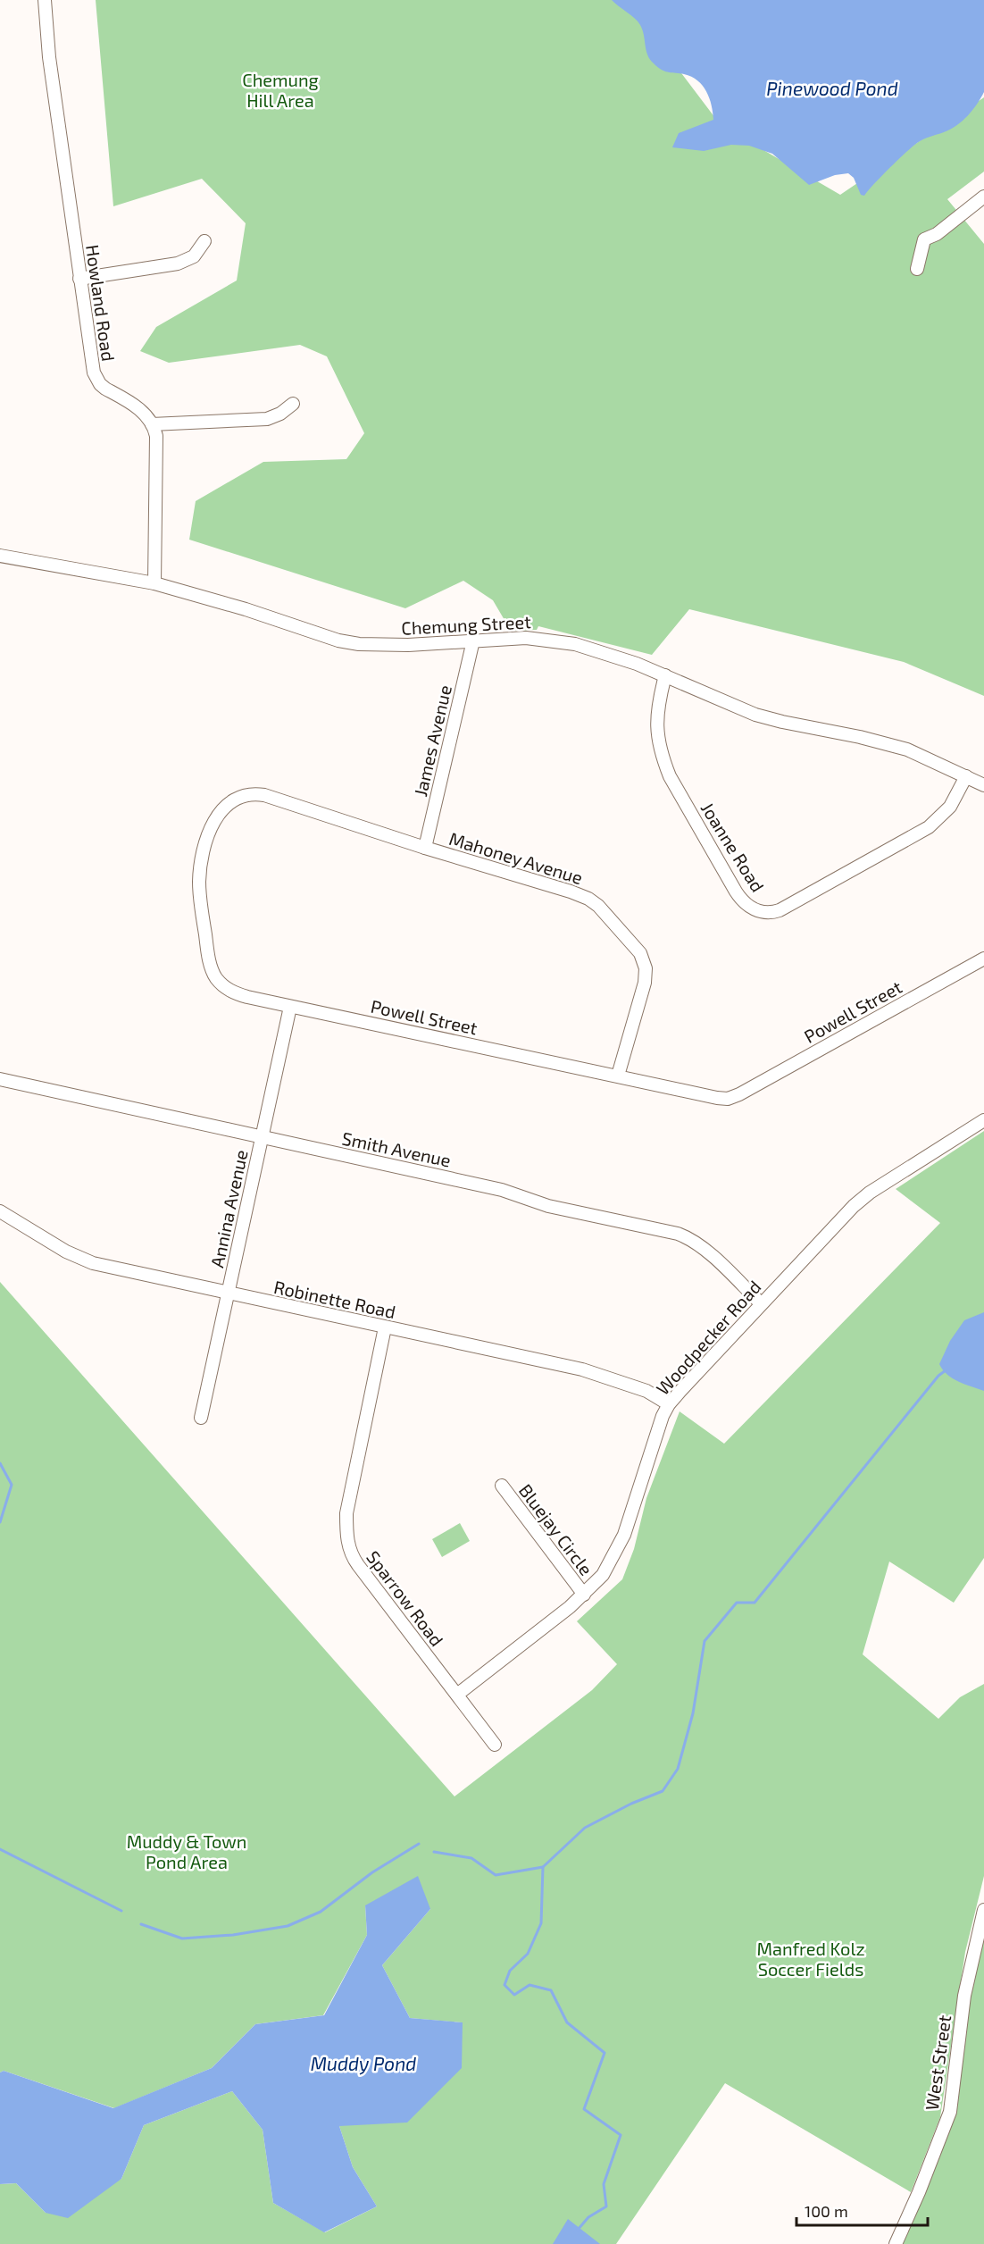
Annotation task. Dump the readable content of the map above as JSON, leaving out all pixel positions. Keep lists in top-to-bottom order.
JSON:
{
  "streets": {
    "street": [
      "Howland Road",
      "Chemung Street",
      "James Avenue",
      "Joanne Road",
      "Mahoney Avenue",
      "Powell Street",
      "Smith Avenue",
      "Annina Avenue",
      "Robinette Road",
      "Woodpecker Road",
      "Bluejay Circle",
      "Sparrow Road",
      "West Street"
    ]
  },
  "crossings": [
    ["Chemung Street", "James Avenue"],
    ["Chemung Street", "Joanne Road"],
    ["James Avenue", "Mahoney Avenue"],
    ["James Avenue", "Powell Street"],
    ["Mahoney Avenue", "Powell Street"],
    ["Powell Street", "Annina Avenue"],
    ["Smith Avenue", "Annina Avenue"],
    ["Smith Avenue", "Woodpecker Road"],
    ["Annina Avenue", "Robinette Road"],
    ["Robinette Road", "Woodpecker Road"],
    ["Robinette Road", "Sparrow Road"],
    ["Woodpecker Road", "Bluejay Circle"],
    ["Woodpecker Road", "Sparrow Road"]
  ],
  "water": ["Pinewood Pond", "Muddy Pond"],
  "parks": ["Chemung Hill Area", "Muddy & Town Pond Area", "Manfred Kolz Soccer Fields"],
  "scale_bar": "100 m"
}
